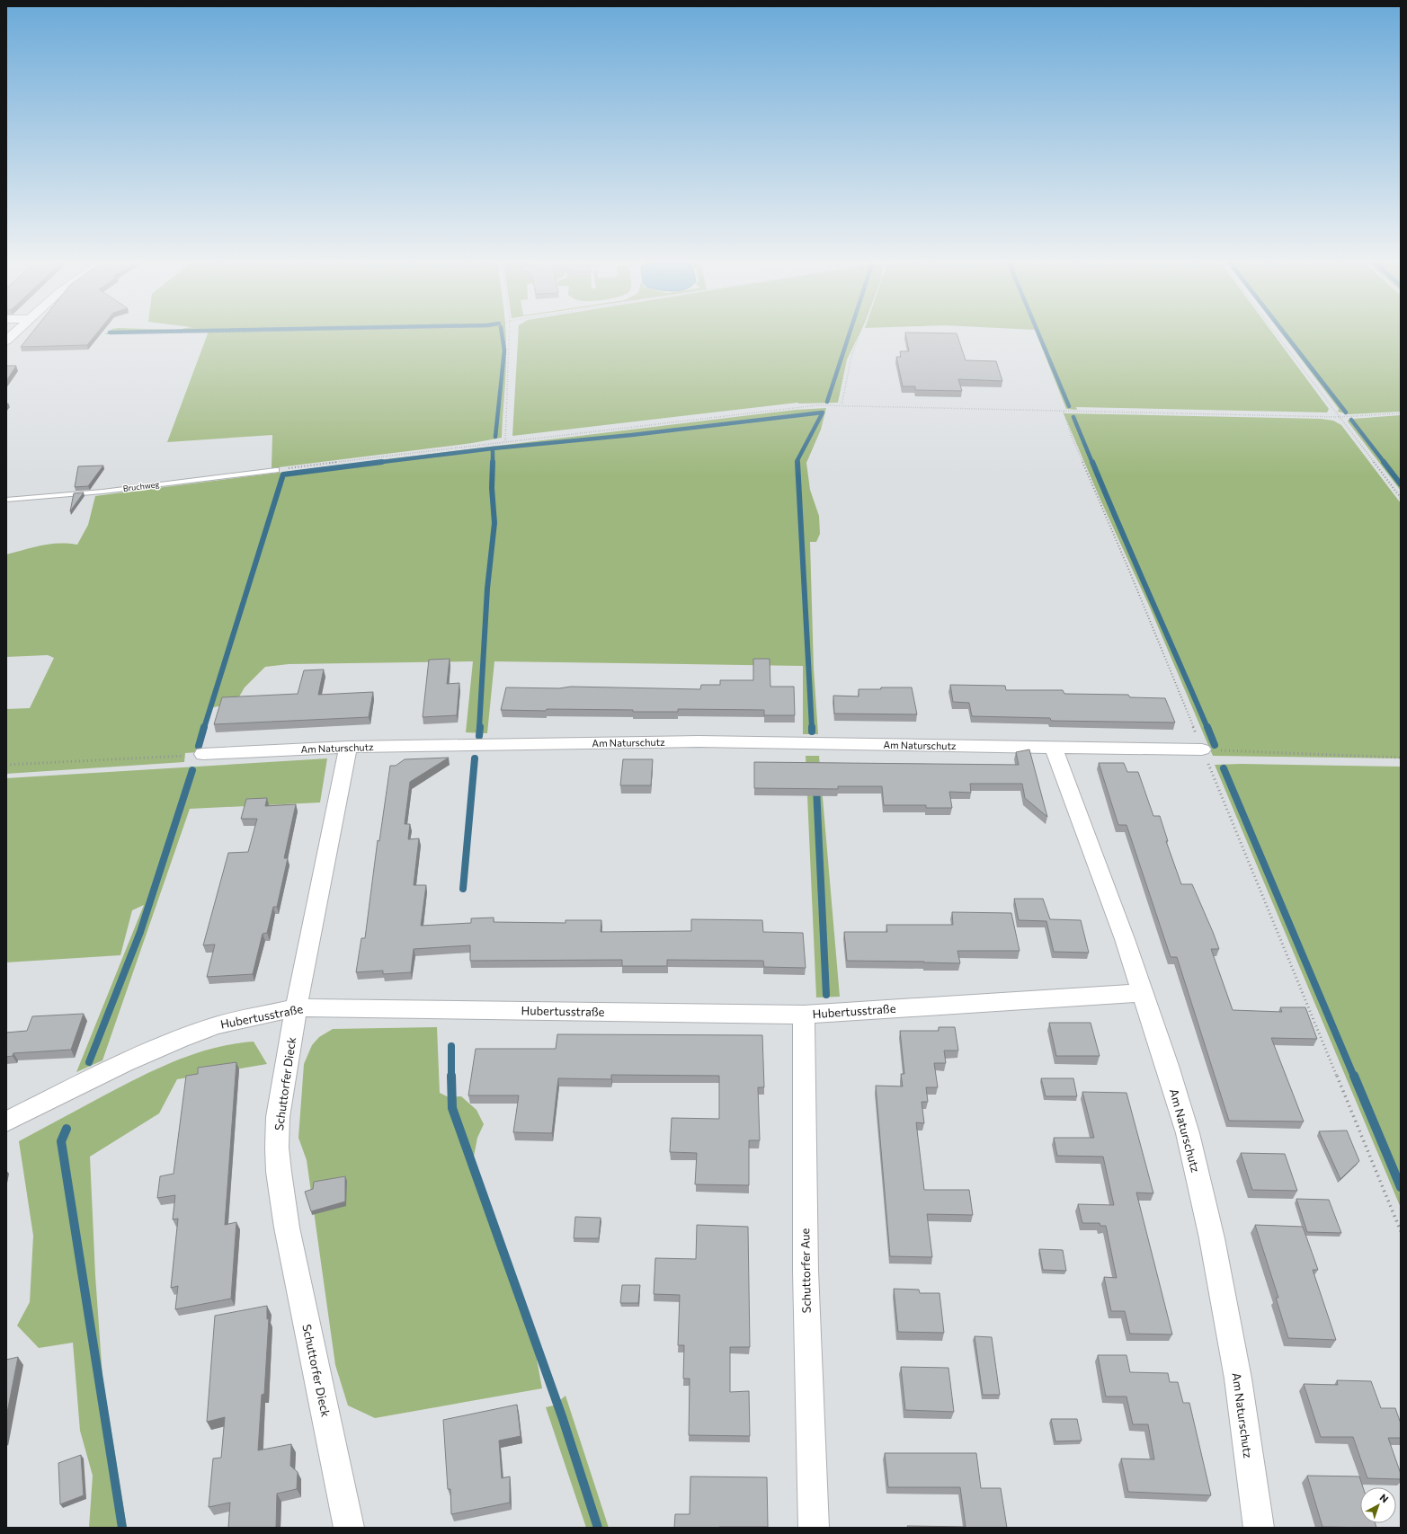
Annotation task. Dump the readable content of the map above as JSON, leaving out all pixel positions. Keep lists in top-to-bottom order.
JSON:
{
  "streets": {
    "street": [
      "Am Naturschutz",
      "Hubertusstraße",
      "Schuttorfer Dieck",
      "Schuttorfer Aue"
    ],
    "lane": ["Bruchweg"]
  },
  "crossings": [
    ["Am Naturschutz", "Hubertusstraße"],
    ["Am Naturschutz", "Schuttorfer Dieck"],
    ["Hubertusstraße", "Schuttorfer Dieck"],
    ["Hubertusstraße", "Schuttorfer Aue"]
  ],
  "north": "top right"
}
